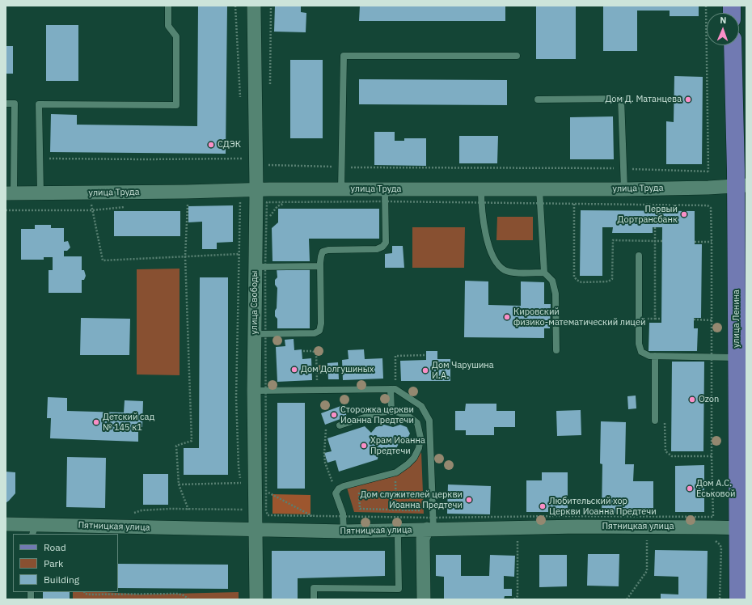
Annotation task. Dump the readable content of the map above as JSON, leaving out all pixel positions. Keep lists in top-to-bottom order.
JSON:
{
  "streets": {
    "main road": ["улица Ленина"],
    "street": ["улица Труда", "улица Свободы", "Пятницкая улица"]
  },
  "crossings": [
    ["улица Труда", "улица Свободы"],
    ["улица Труда", "улица Ленина"],
    ["улица Свободы", "Пятницкая улица"],
    ["улица Ленина", "Пятницкая улица"]
  ],
  "places": [
    "Дом Д. Матанцева",
    "СДЭК",
    "Первый Дортрансбанк",
    "Кировский физико-математический лицей",
    "Дом Долгушиных",
    "Дом Чарушина И.А.",
    "Ozon",
    "Сторожка церкви Иоанна Предтечи",
    "Детский сад № 145 к1",
    "Храм Иоанна Предтечи",
    "Дом А.С. Еськовой",
    "Дом служителей церкви Иоанна Предтечи",
    "Любительский хор Церкви Иоанна Предтечи"
  ],
  "legend": ["Road", "Park", "Building"],
  "north": "top"
}
